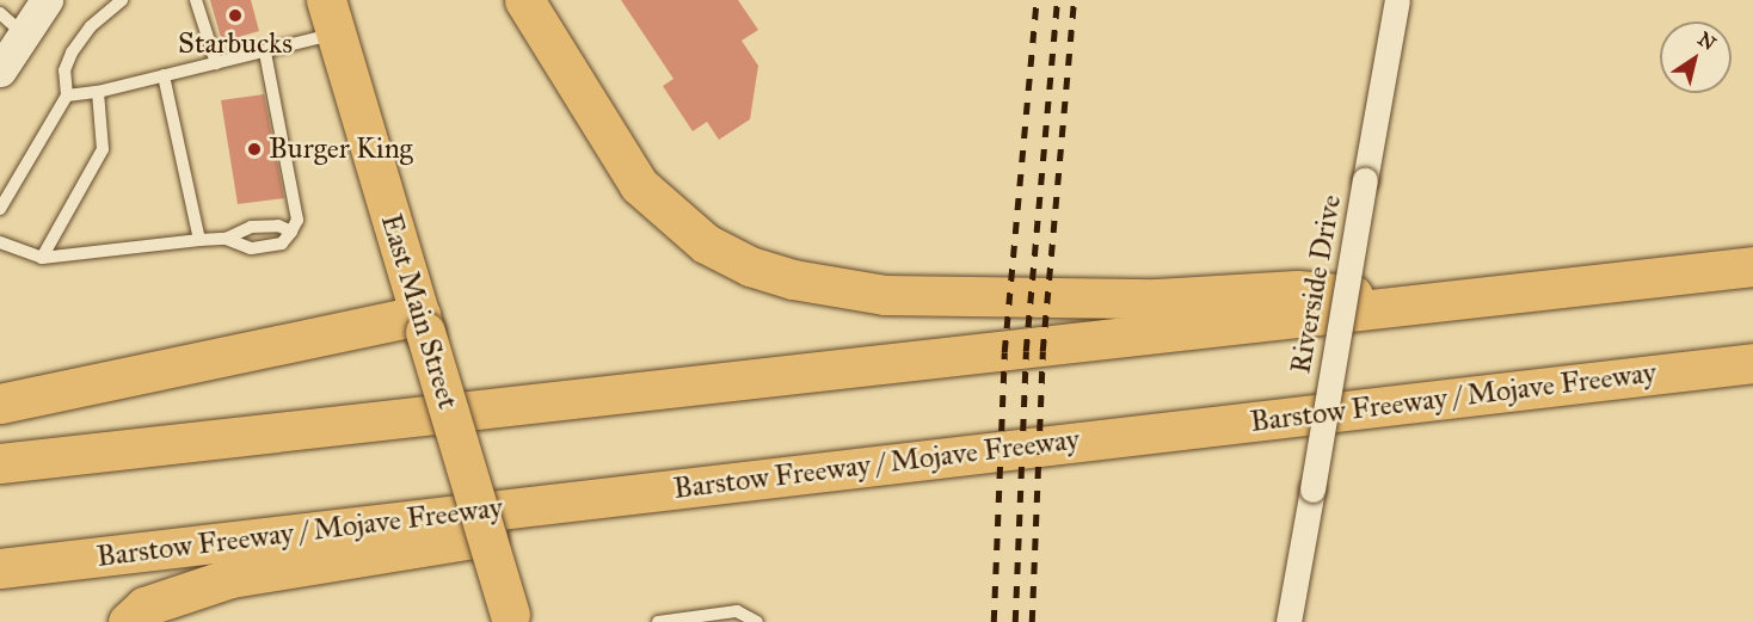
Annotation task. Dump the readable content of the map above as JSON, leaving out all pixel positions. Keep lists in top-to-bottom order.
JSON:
{
  "streets": {
    "main road": ["East Main Street", "Barstow Freeway / Mojave Freeway"],
    "street": ["Riverside Drive"]
  },
  "places": ["Starbucks", "Burger King"],
  "north": "top right"
}
